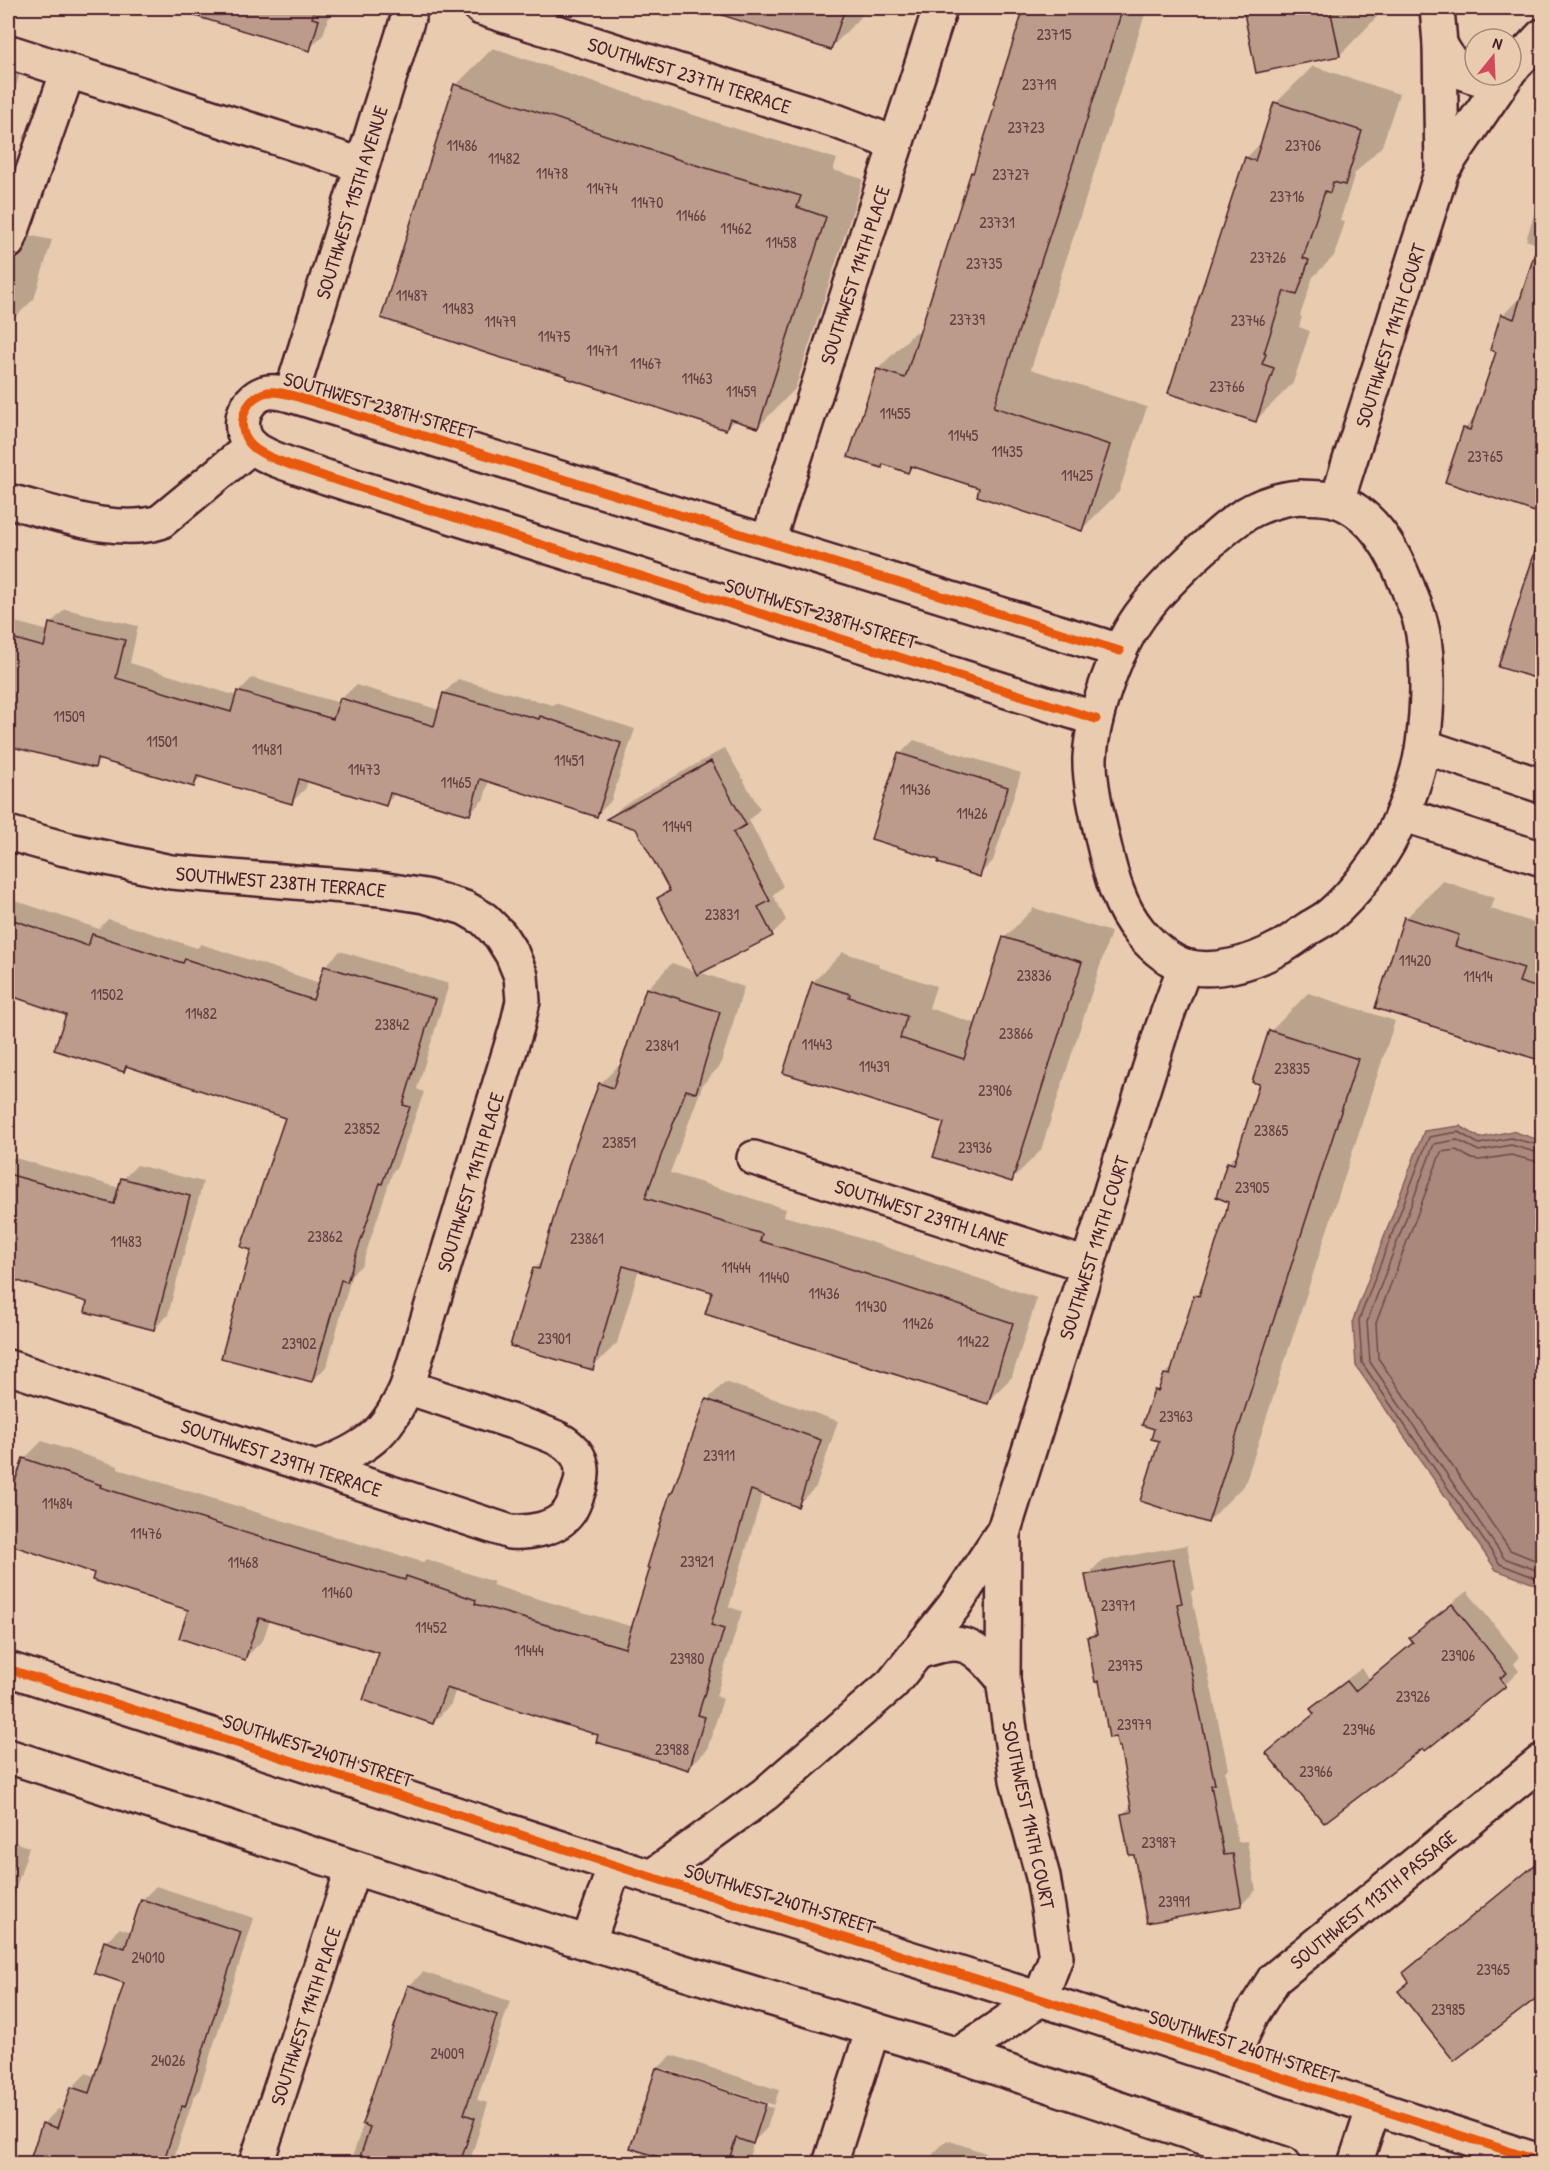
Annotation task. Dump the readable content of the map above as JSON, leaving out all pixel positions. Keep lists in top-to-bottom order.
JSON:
{
  "streets": {
    "street": [
      "SOUTHWEST 237TH TERRACE",
      "SOUTHWEST 115TH AVENUE",
      "SOUTHWEST 114TH PLACE",
      "SOUTHWEST 114TH COURT",
      "SOUTHWEST 238TH STREET",
      "SOUTHWEST 238TH TERRACE",
      "SOUTHWEST 239TH LANE",
      "SOUTHWEST 239TH TERRACE",
      "SOUTHWEST 240TH STREET",
      "SOUTHWEST 113TH PASSAGE"
    ]
  },
  "crossings": [
    ["SOUTHWEST 237TH TERRACE", "SOUTHWEST 114TH PLACE"],
    ["SOUTHWEST 115TH AVENUE", "SOUTHWEST 238TH STREET"],
    ["SOUTHWEST 114TH PLACE", "SOUTHWEST 238TH STREET"],
    ["SOUTHWEST 114TH PLACE", "SOUTHWEST 238TH TERRACE"],
    ["SOUTHWEST 114TH PLACE", "SOUTHWEST 239TH TERRACE"],
    ["SOUTHWEST 114TH COURT", "SOUTHWEST 239TH LANE"],
    ["SOUTHWEST 114TH COURT", "SOUTHWEST 240TH STREET"],
    ["SOUTHWEST 240TH STREET", "SOUTHWEST 113TH PASSAGE"]
  ],
  "house_numbers": [
    "23715",
    "23719",
    "23723",
    "11486",
    "23706",
    "11482",
    "11478",
    "23727",
    "11474",
    "23716",
    "11470",
    "11466",
    "23731",
    "11462",
    "11458",
    "23726",
    "23735",
    "11487",
    "11483",
    "23739",
    "23746",
    "11479",
    "11475",
    "11471",
    "11467",
    "11463",
    "23766",
    "11459",
    "11455",
    "11445",
    "11435",
    "23765",
    "11425",
    "11509",
    "11501",
    "11481",
    "11451",
    "11473",
    "11465",
    "11436",
    "11426",
    "11449",
    "23831",
    "11420",
    "23836",
    "11414",
    "11502",
    "11482",
    "23842",
    "23866",
    "11443",
    "23841",
    "11439",
    "23835",
    "23906",
    "23852",
    "23865",
    "23851",
    "23936",
    "23905",
    "23862",
    "23861",
    "11483",
    "11444",
    "11440",
    "11436",
    "11430",
    "11426",
    "23901",
    "11422",
    "23902",
    "23963",
    "23911",
    "11484",
    "11476",
    "23921",
    "11468",
    "11460",
    "23971",
    "11452",
    "11444",
    "23906",
    "23980",
    "23975",
    "23926",
    "23979",
    "23946",
    "23988",
    "23966",
    "23987",
    "23991",
    "24010",
    "23965",
    "23985",
    "24009",
    "24026"
  ],
  "north": "top"
}
